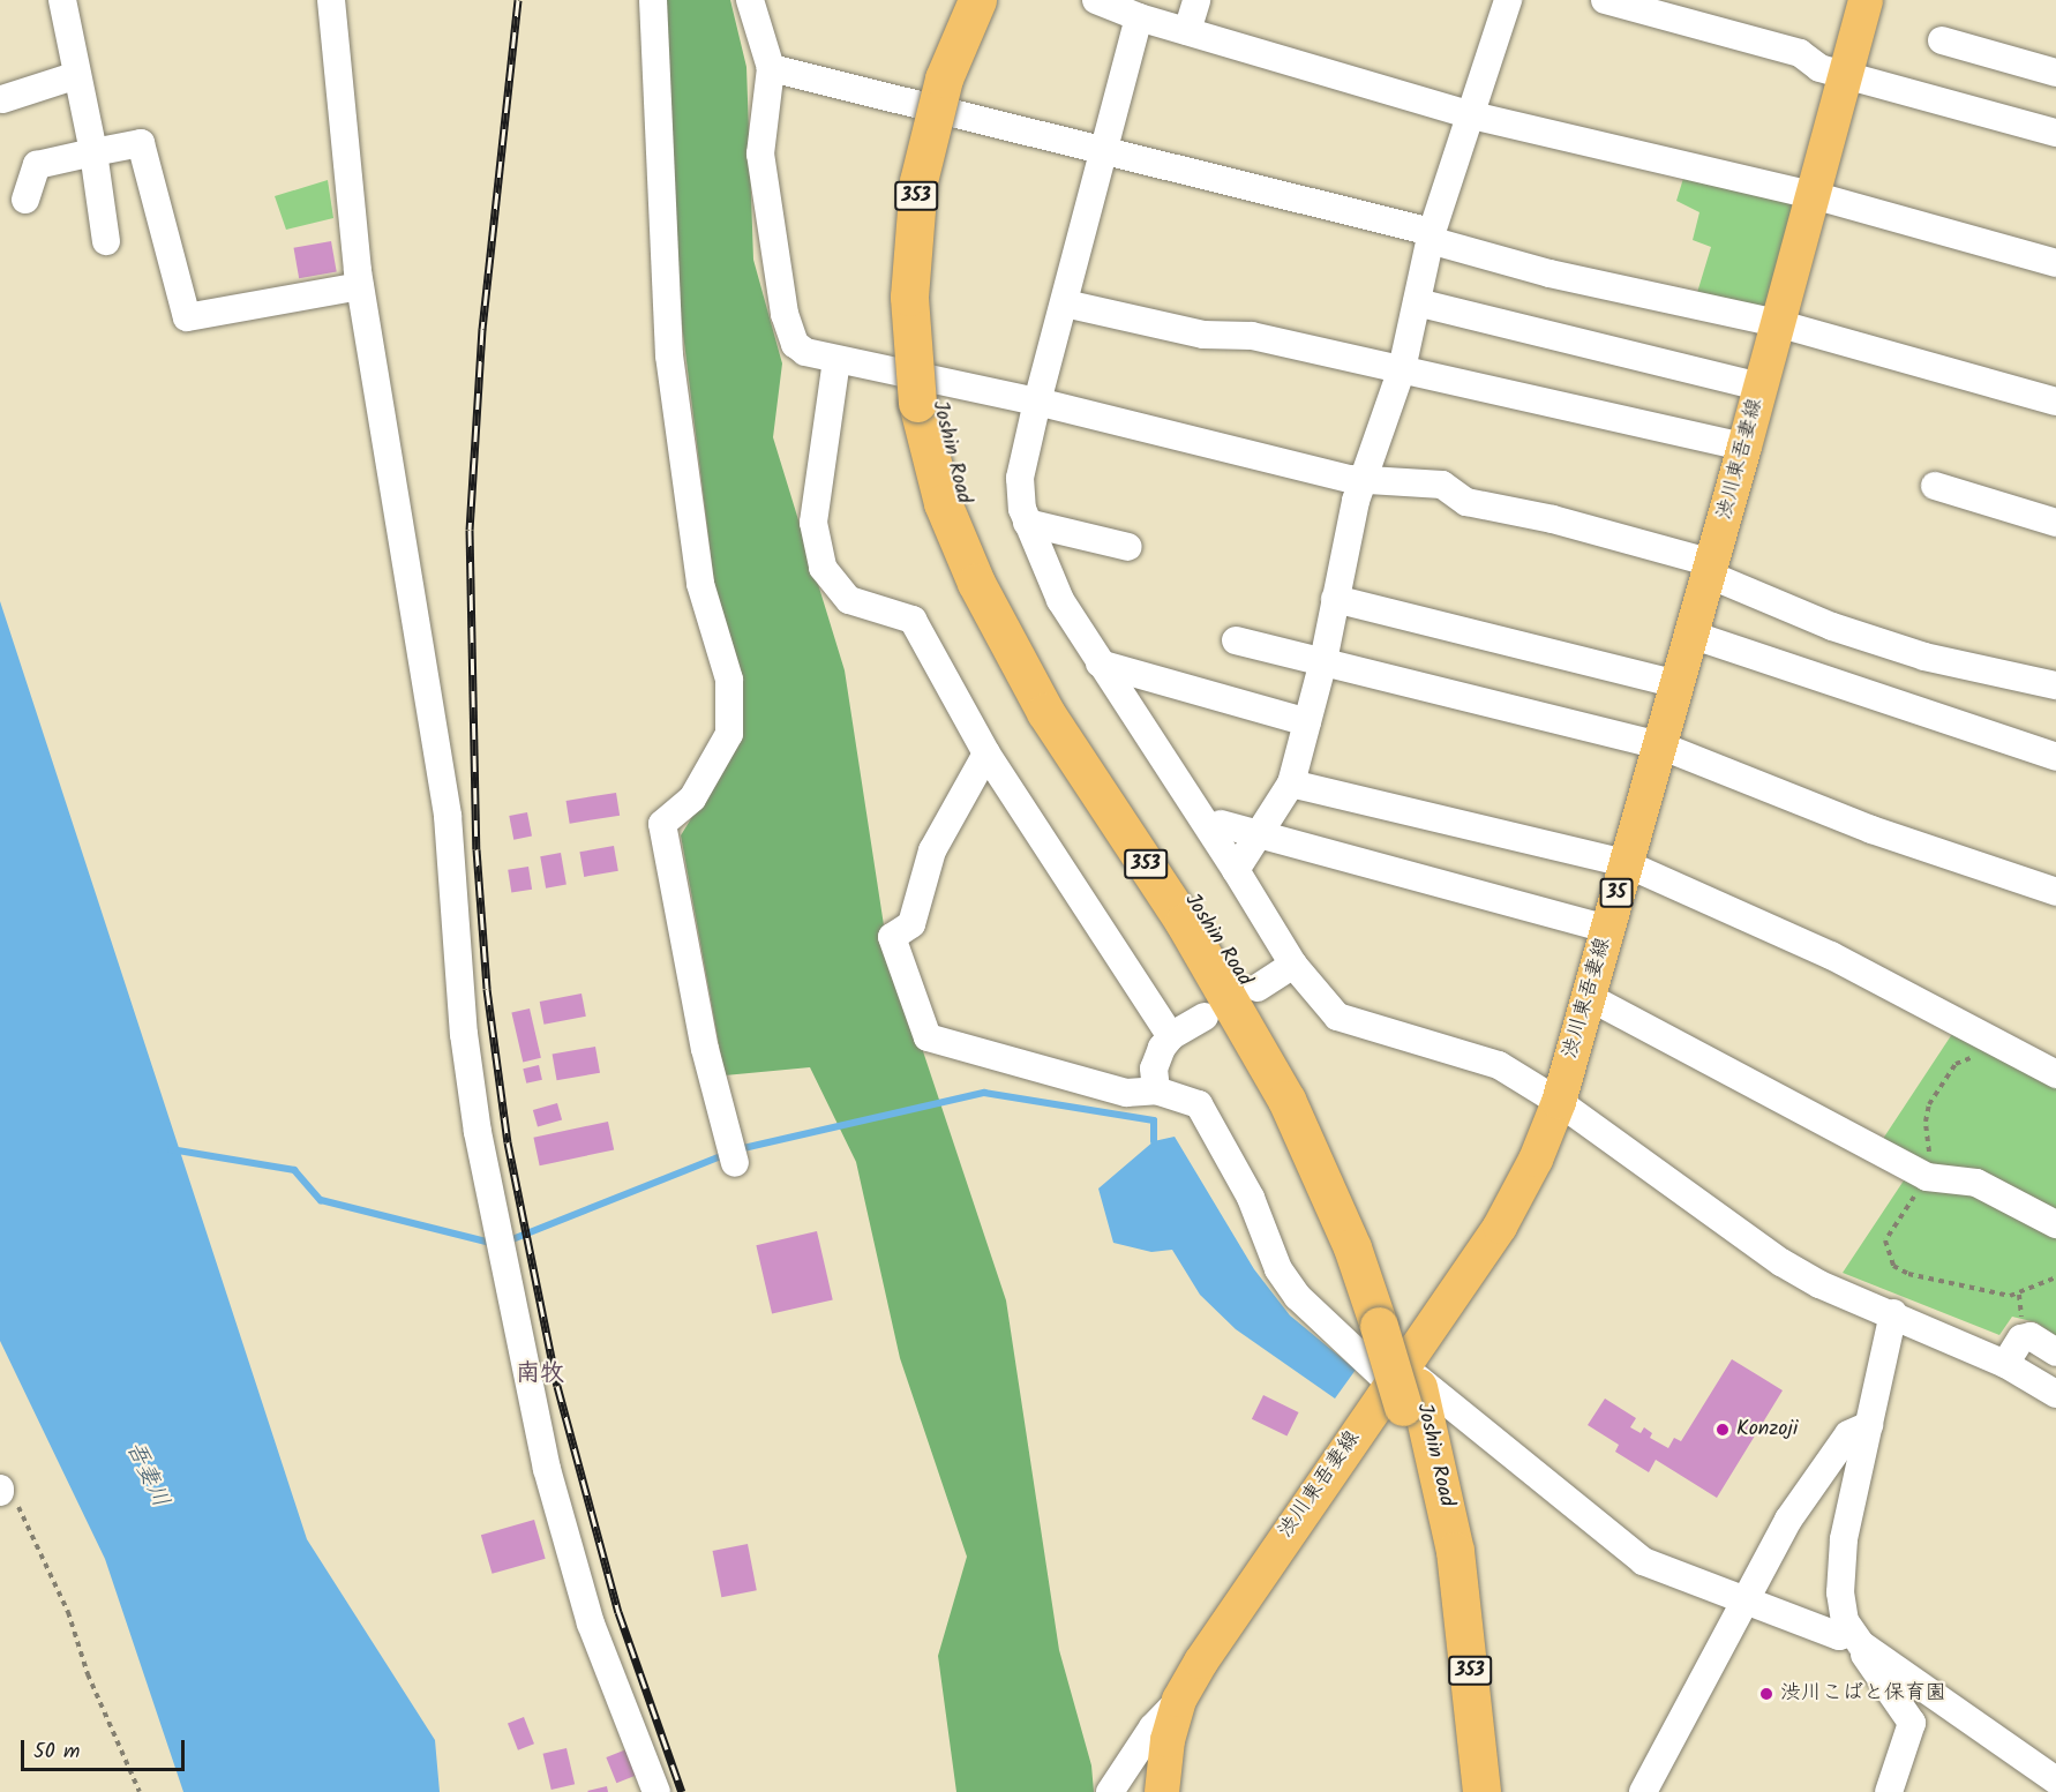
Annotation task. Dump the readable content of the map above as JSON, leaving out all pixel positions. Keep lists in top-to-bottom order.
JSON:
{
  "streets": {
    "highway": ["353", "Joshin Road"],
    "main road": ["渋川東吾妻線", "35"]
  },
  "districts": ["南牧"],
  "water": ["吾妻川"],
  "places": ["Konzoji", "渋川こばと保育園"],
  "scale_bar": "50 m"
}
